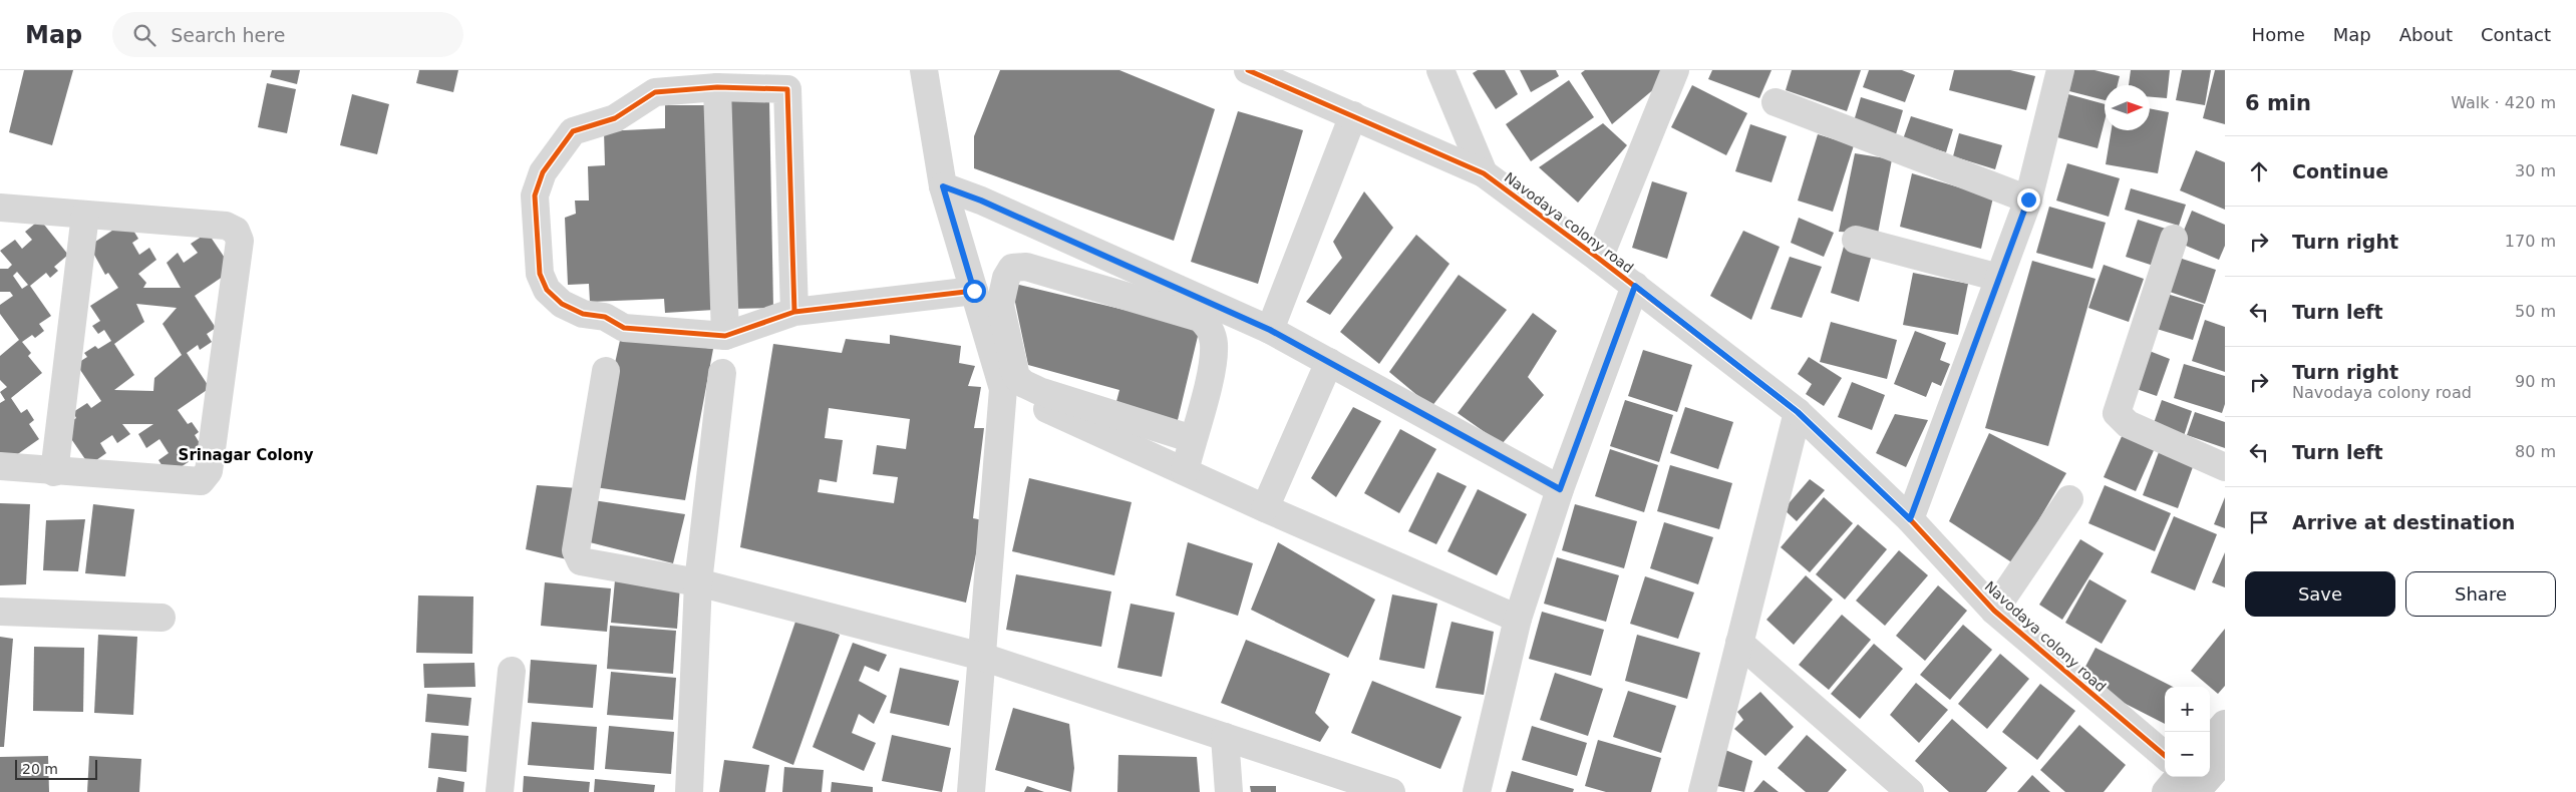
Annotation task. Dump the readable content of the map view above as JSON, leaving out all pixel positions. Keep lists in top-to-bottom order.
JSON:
{
  "streets": {
    "street": ["Navodaya colony road"]
  },
  "districts": ["Srinagar Colony"],
  "scale_bar": "20 m",
  "north": "right",
  "page": {
    "header": "Map",
    "search": "Search here",
    "nav": [
      "Home",
      "Map",
      "About",
      "Contact"
    ],
    "heading": ["6 min", "Walk · 420 m"],
    "list": [
      ["Continue", "30 m"],
      ["Turn right", "170 m"],
      ["Turn left", "50 m"],
      ["Turn right", "Navodaya colony road", "90 m"],
      ["Turn left", "80 m"],
      "Arrive at destination"
    ],
    "buttons": ["Save", "Share"],
    "map_buttons": ["+", "−"],
    "scale": "20 m"
  }
}
